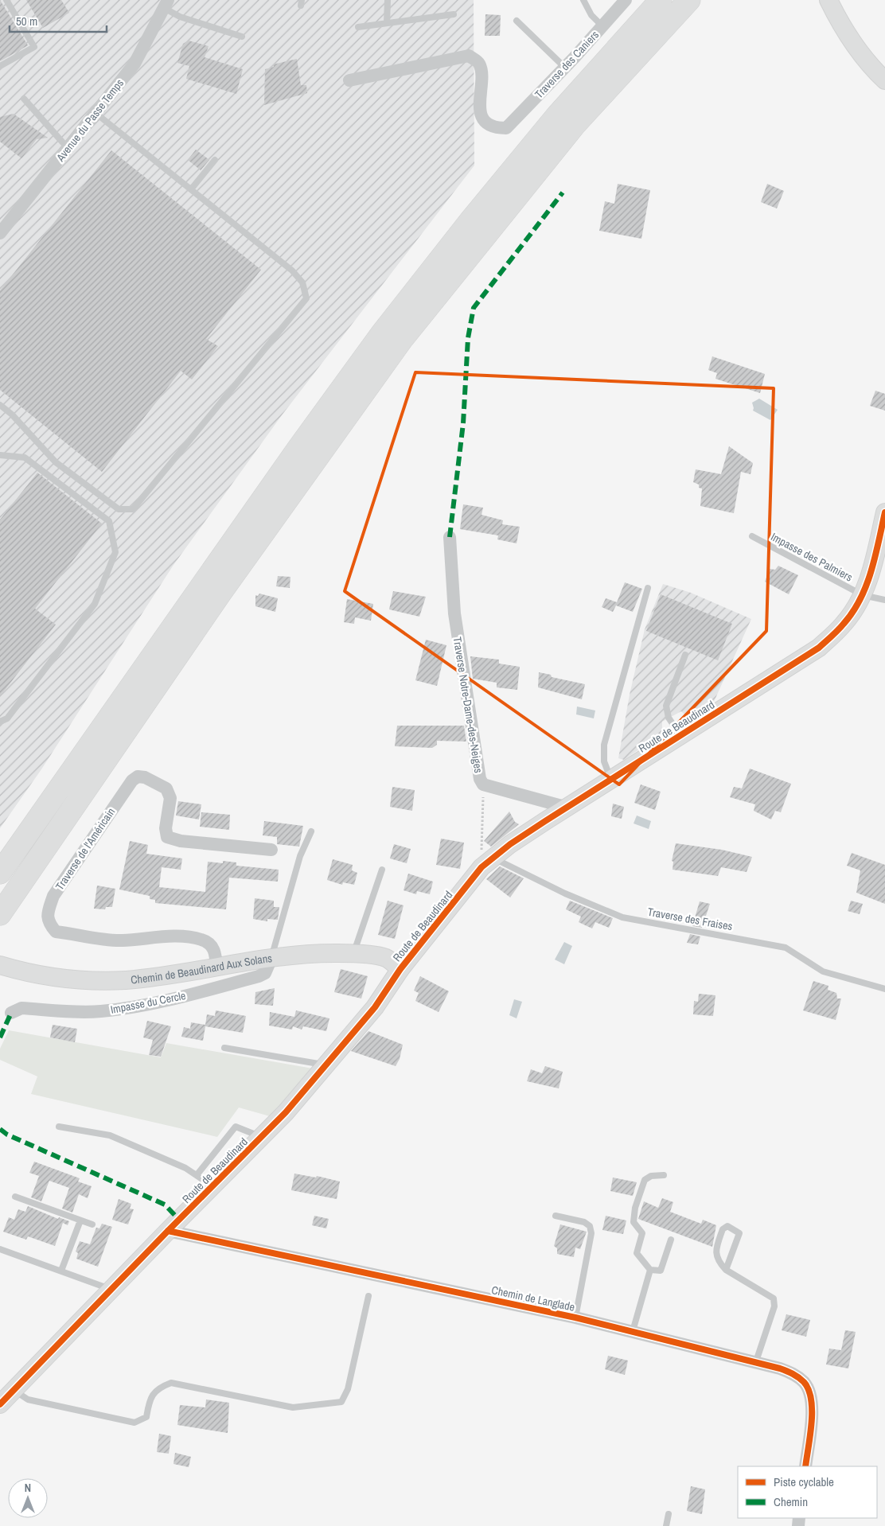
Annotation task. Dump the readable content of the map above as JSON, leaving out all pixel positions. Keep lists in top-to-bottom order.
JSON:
{
  "streets": {
    "street": [
      "Traverse des Caniers",
      "Avenue du Passe Temps",
      "Traverse Notre-Dame-des-Neiges",
      "Route de Beaudinard",
      "Traverse de l'Américain",
      "Chemin de Beaudinard Aux Solans",
      "Impasse du Cercle",
      "Chemin de Langlade"
    ],
    "lane": ["Impasse des Palmiers", "Traverse des Fraises"]
  },
  "crossings": [
    ["Impasse des Palmiers", "Route de Beaudinard"],
    ["Traverse Notre-Dame-des-Neiges", "Route de Beaudinard"],
    ["Route de Beaudinard", "Traverse des Fraises"],
    ["Route de Beaudinard", "Chemin de Beaudinard Aux Solans"],
    ["Route de Beaudinard", "Chemin de Langlade"],
    ["Traverse de l'Américain", "Chemin de Beaudinard Aux Solans"],
    ["Chemin de Beaudinard Aux Solans", "Impasse du Cercle"]
  ],
  "legend": ["Piste cyclable", "Chemin"],
  "scale_bar": "50 m",
  "north": "top"
}
